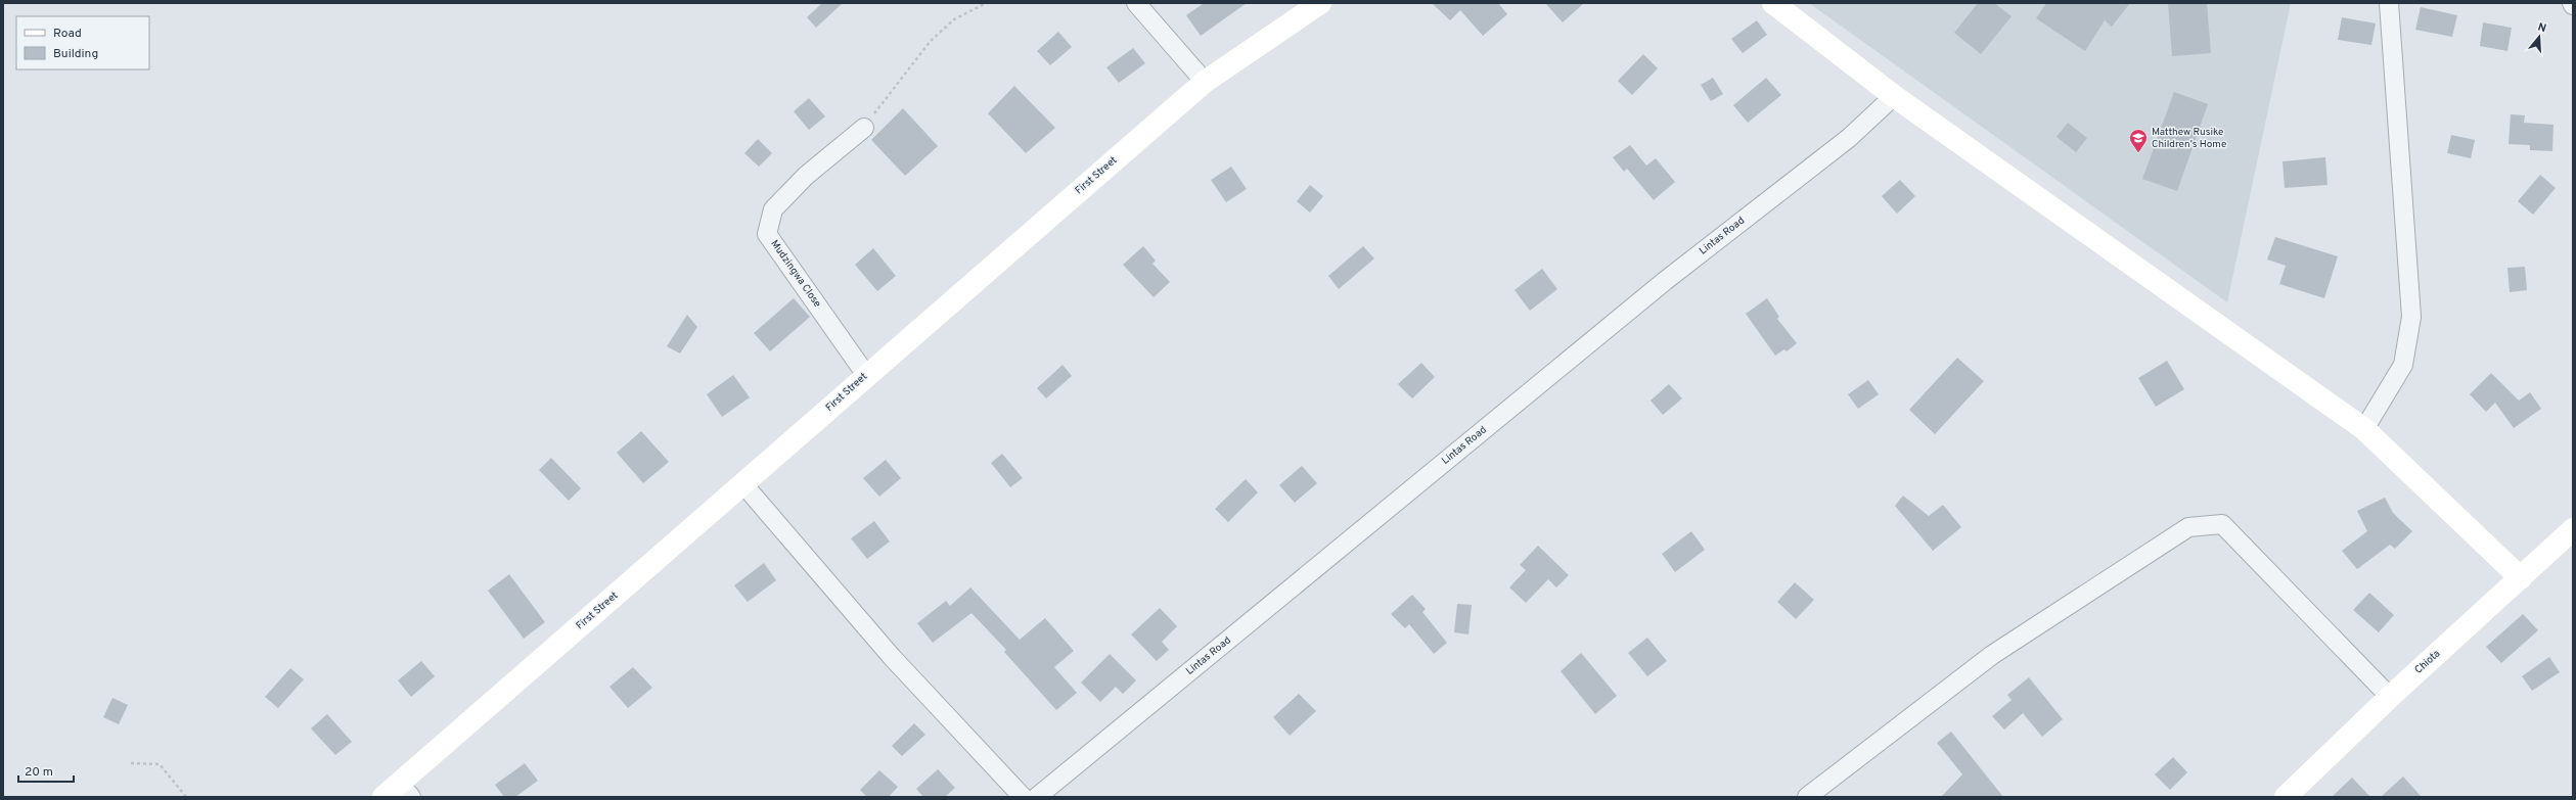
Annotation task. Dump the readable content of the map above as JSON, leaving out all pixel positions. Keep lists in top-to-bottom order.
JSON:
{
  "streets": {
    "street": [
      "First Street",
      "Lintas Road",
      "Mudzingwa Close",
      "Chiota"
    ]
  },
  "crossings": [
    ["First Street", "Mudzingwa Close"]
  ],
  "places": {
    "school or university": ["Matthew Rusike Children's Home"]
  },
  "legend": ["Road", "Building"],
  "scale_bar": "20 m",
  "north": "top"
}
